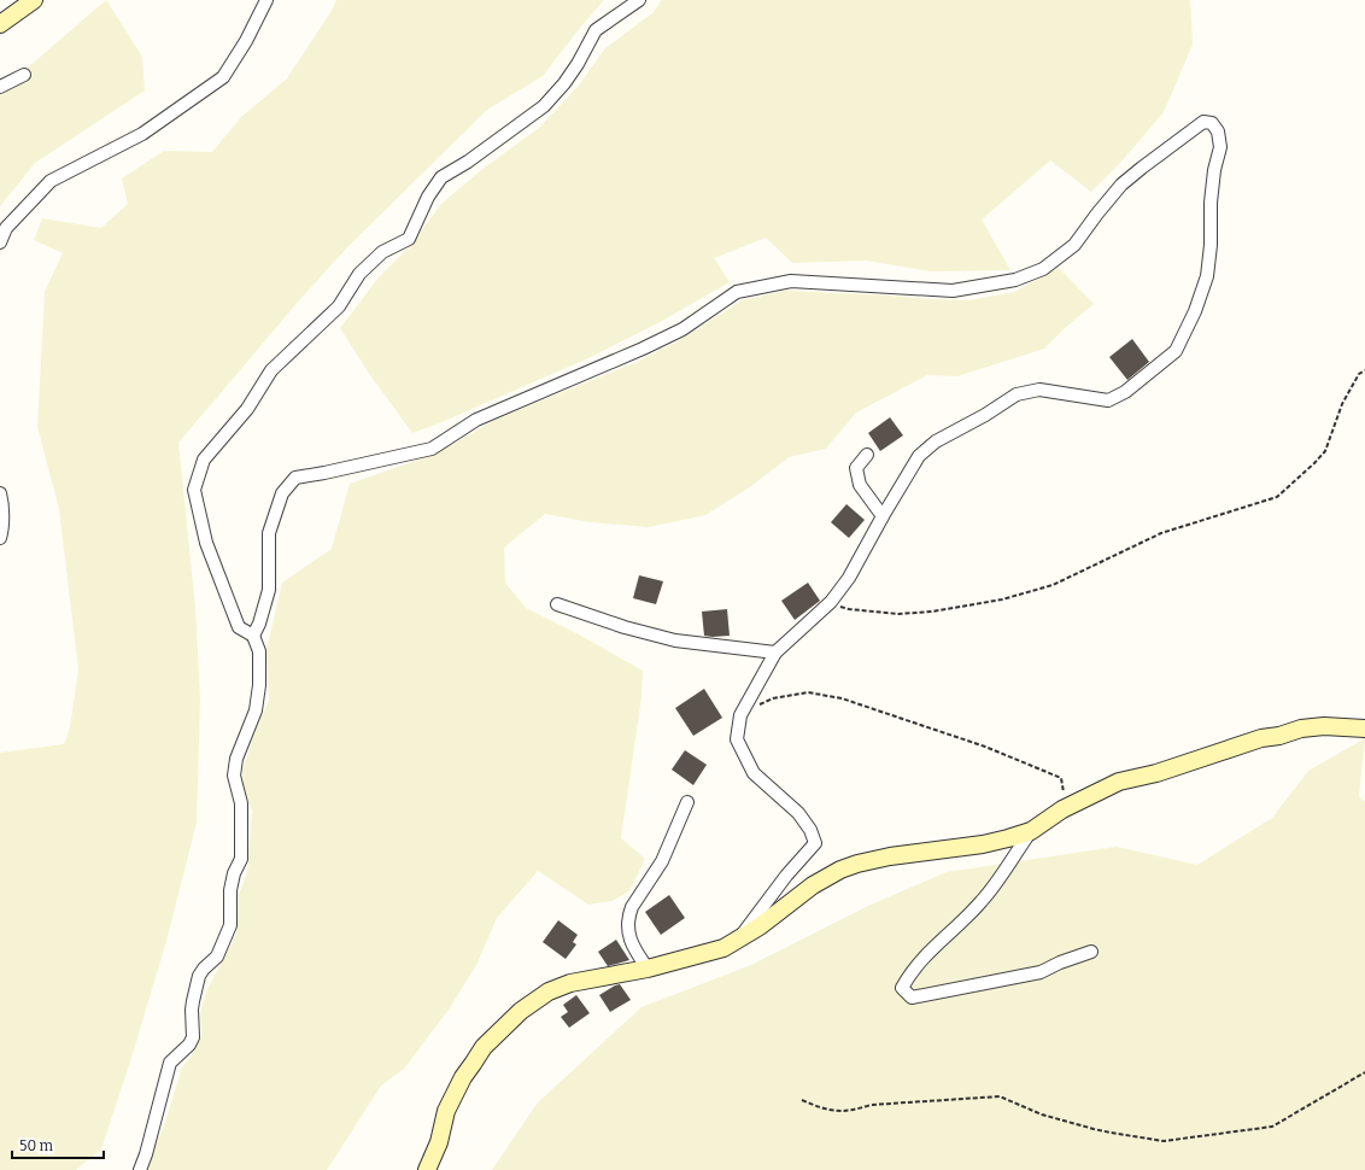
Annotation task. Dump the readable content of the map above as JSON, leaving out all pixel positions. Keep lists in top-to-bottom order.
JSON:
{
  "scale_bar": "50 m"
}
